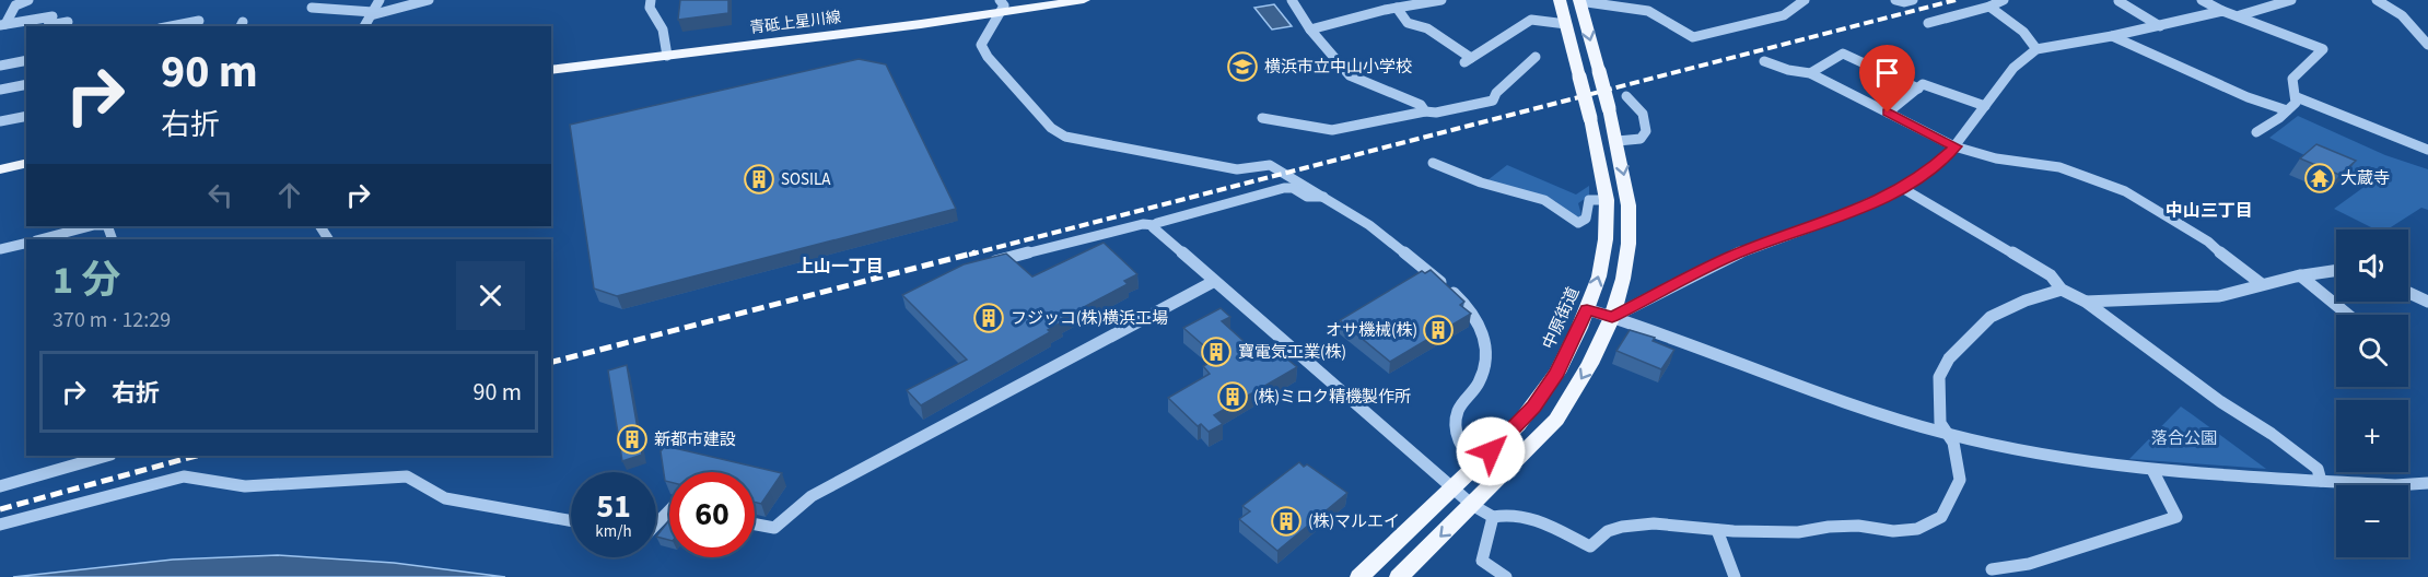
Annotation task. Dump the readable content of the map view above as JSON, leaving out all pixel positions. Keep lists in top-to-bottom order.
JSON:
{
  "streets": {
    "main road": ["青砥上星川線", "中原街道"]
  },
  "districts": ["中山三丁目", "上山一丁目"],
  "parks": ["落合公園"],
  "places": {
    "school or university": ["横浜市立中山小学校"],
    "temple": ["大蔵寺"],
    "building": [
      "SOSILA",
      "フジッコ(株)横浜工場",
      "オサ機械(株)",
      "寶電気工業(株)",
      "(株)ミロク精機製作所",
      "新都市建設",
      "(株)マルエイ"
    ]
  },
  "page": {
    "turn": ["90 m", "右折"],
    "map_buttons": ["+", "−"],
    "heading": ["1 分", "370 m · 12:29"],
    "list": [
      {
        "name": "右折",
        "value": "90 m"
      }
    ],
    "speed": "51 km/h",
    "limit": "60"
  }
}
